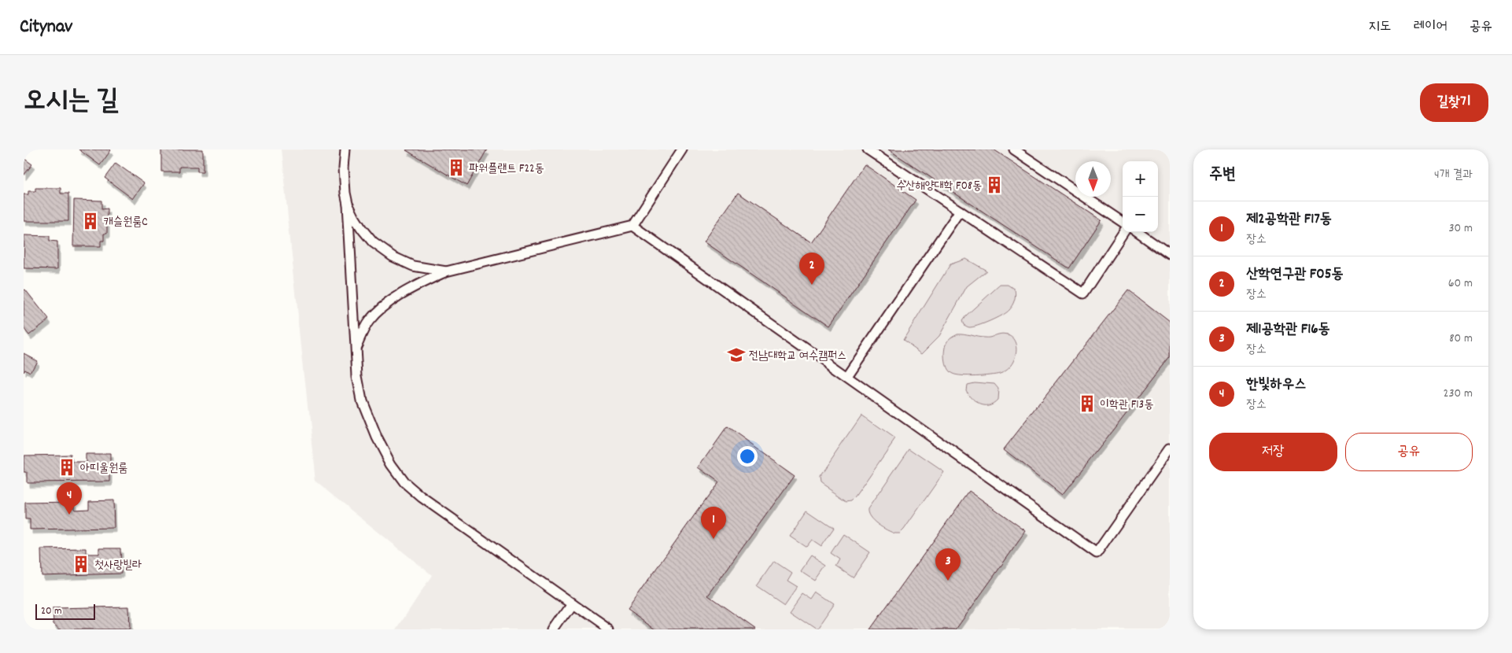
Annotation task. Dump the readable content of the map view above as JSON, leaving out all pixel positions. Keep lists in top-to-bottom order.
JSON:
{
  "places": {
    "building": [
      "파워플랜트 F22동",
      "수산해양대학 F08동",
      "캐슬원룸C",
      "이학관 F13동",
      "아띠울원룸",
      "첫사랑빌라"
    ],
    "school or university": ["전남대학교 여수캠퍼스"]
  },
  "scale_bar": "20 m",
  "north": "bottom",
  "page": {
    "header": "Citynav",
    "nav": ["지도", "레이어", "공유"],
    "title": "오시는 길",
    "buttons": [
      "길찾기",
      ["저장", "공유"]
    ],
    "heading": ["주변", "4개 결과"],
    "map_buttons": ["+", "−"],
    "list": [
      {
        "mark": "1",
        "name": "제2공학관 F17동",
        "note": "장소",
        "value": "30 m"
      },
      {
        "mark": "2",
        "name": "산학연구관 F05동",
        "note": "장소",
        "value": "60 m"
      },
      {
        "mark": "3",
        "name": "제1공학관 F16동",
        "note": "장소",
        "value": "80 m"
      },
      {
        "mark": "4",
        "name": "한빛하우스",
        "note": "장소",
        "value": "230 m"
      }
    ],
    "pins": [
      "2",
      "4",
      "1",
      "3"
    ],
    "scale": "20 m"
  }
}
